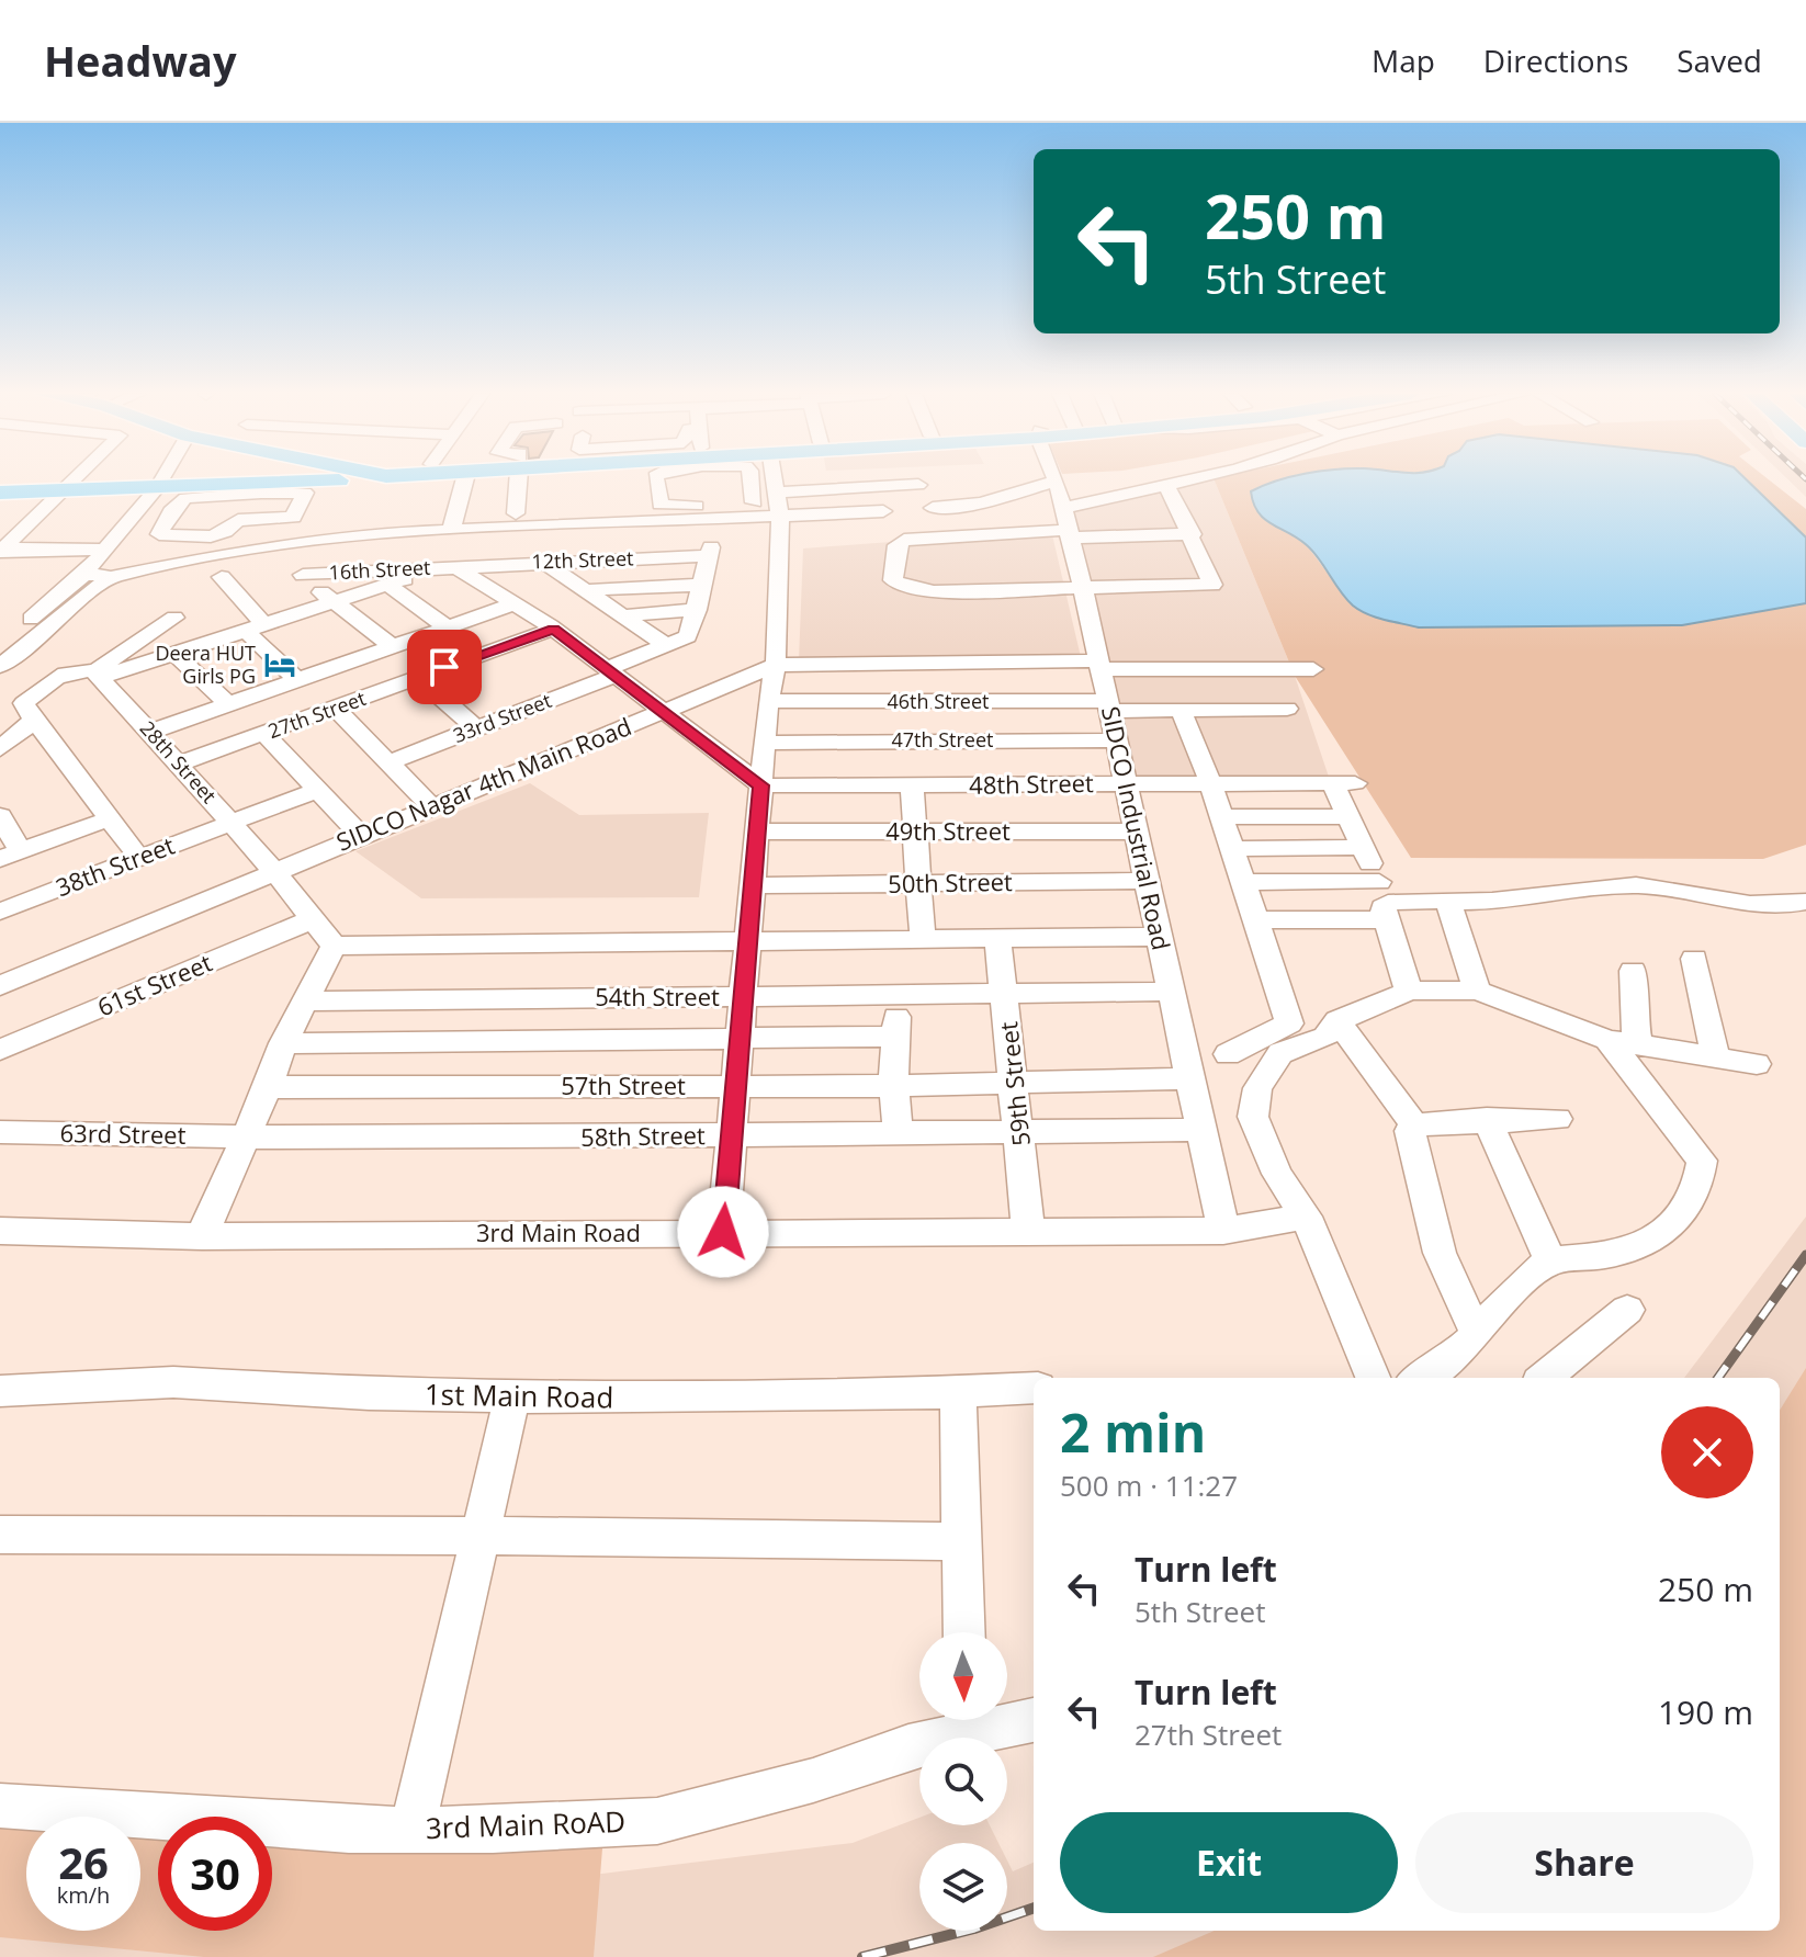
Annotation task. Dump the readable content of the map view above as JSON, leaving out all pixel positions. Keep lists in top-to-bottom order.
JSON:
{
  "streets": {
    "street": [
      "12th Street",
      "16th Street",
      "46th Street",
      "27th Street",
      "33rd Street",
      "47th Street",
      "28th Street",
      "SIDCO Nagar 4th Main Road",
      "48th Street",
      "SIDCO Industrial Road",
      "49th Street",
      "38th Street",
      "50th Street",
      "61st Street",
      "54th Street",
      "59th Street",
      "57th Street",
      "63rd Street",
      "58th Street",
      "3rd Main Road",
      "1st Main Road",
      "3rd Main RoAD"
    ]
  },
  "crossings": [
    ["12th Street", "16th Street"],
    ["46th Street", "SIDCO Industrial Road"],
    ["27th Street", "28th Street"],
    ["47th Street", "SIDCO Industrial Road"],
    ["28th Street", "SIDCO Nagar 4th Main Road"],
    ["28th Street", "38th Street"],
    ["28th Street", "61st Street"],
    ["48th Street", "SIDCO Industrial Road"],
    ["SIDCO Industrial Road", "49th Street"],
    ["SIDCO Industrial Road", "50th Street"],
    ["SIDCO Industrial Road", "54th Street"],
    ["SIDCO Industrial Road", "57th Street"],
    ["SIDCO Industrial Road", "58th Street"],
    ["SIDCO Industrial Road", "3rd Main Road"],
    ["54th Street", "59th Street"],
    ["59th Street", "57th Street"],
    ["59th Street", "58th Street"],
    ["59th Street", "3rd Main Road"],
    ["63rd Street", "58th Street"]
  ],
  "places": {
    "hotel": ["Deera HUT Girls PG"]
  },
  "north": "bottom",
  "page": {
    "header": "Headway",
    "nav": ["Map", "Directions", "Saved"],
    "turn": ["250 m", "5th Street"],
    "heading": ["2 min", "500 m · 11:27"],
    "list": [
      {
        "name": "Turn left",
        "note": "5th Street",
        "value": "250 m"
      },
      {
        "name": "Turn left",
        "note": "27th Street",
        "value": "190 m"
      }
    ],
    "buttons": ["Exit", "Share"],
    "speed": "26 km/h",
    "limit": "30"
  }
}
